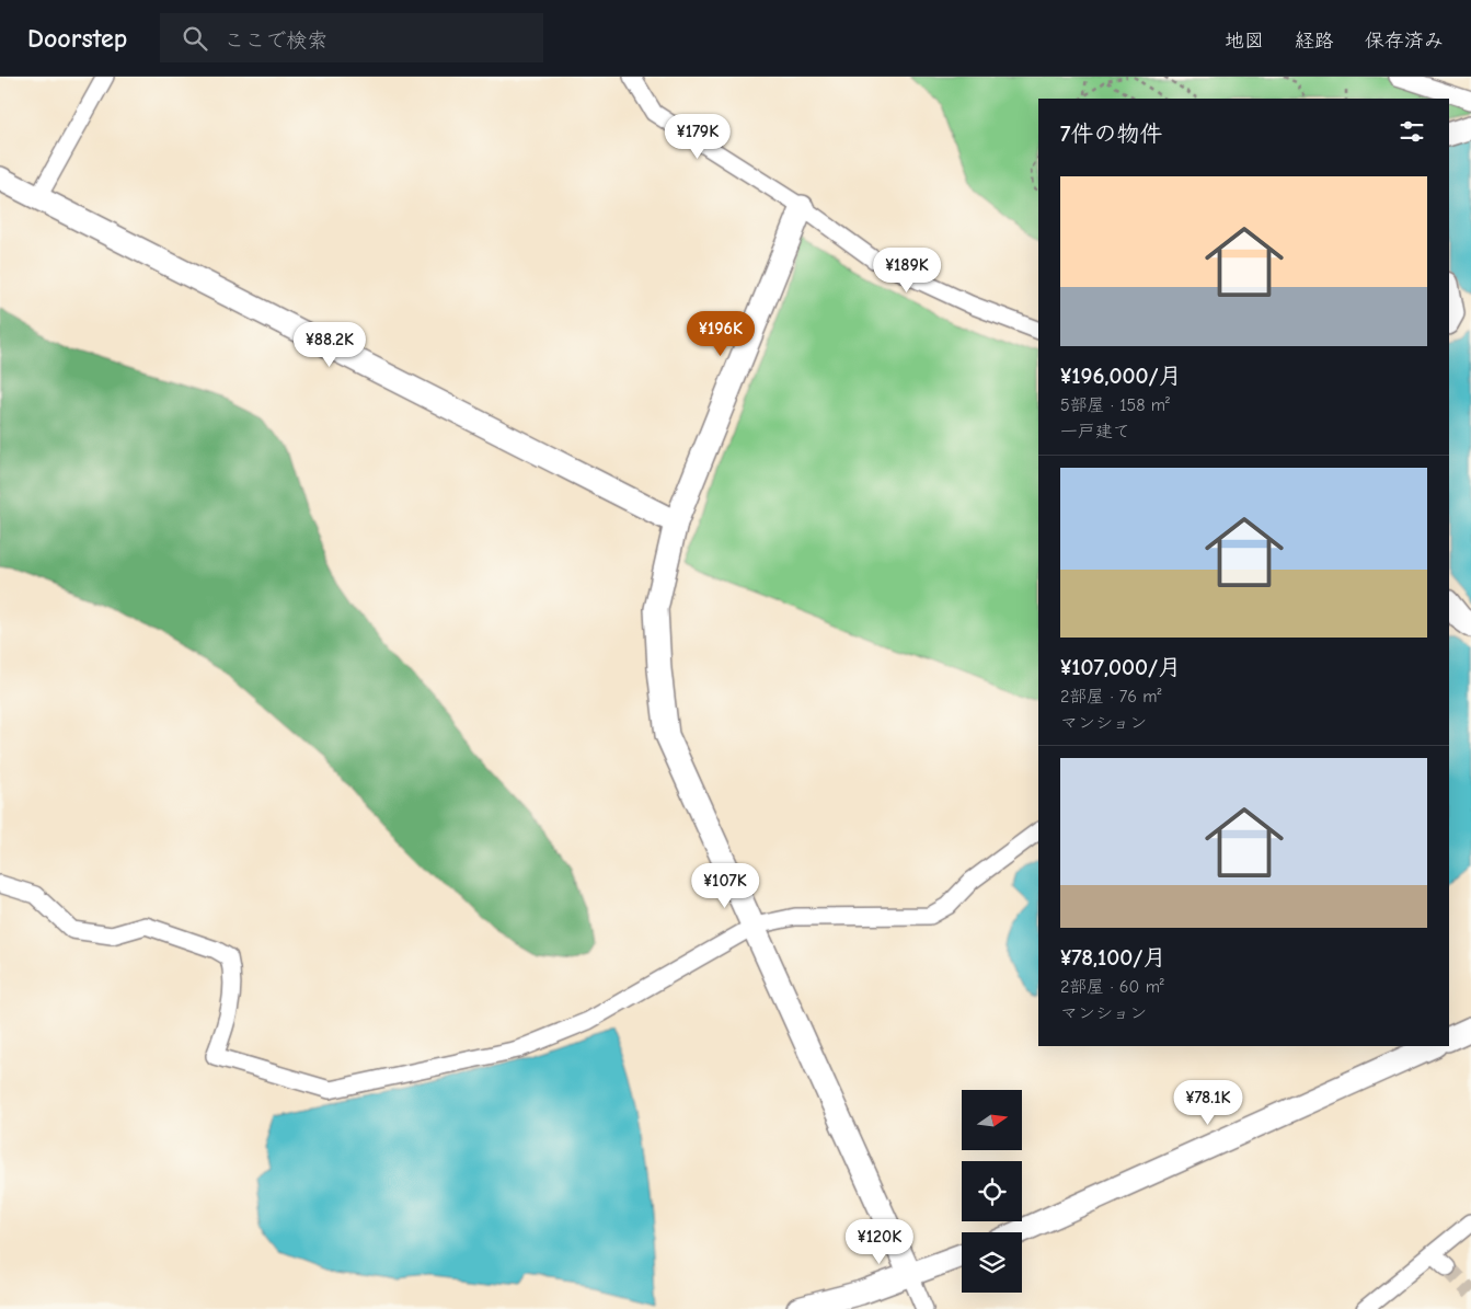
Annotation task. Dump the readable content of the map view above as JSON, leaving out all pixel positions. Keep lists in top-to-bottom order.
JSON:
{
  "north": "right",
  "page": {
    "header": "Doorstep",
    "search": "ここで検索",
    "nav": ["地図", "経路", "保存済み"],
    "heading": "7件の物件",
    "price": [
      "¥179K",
      "¥189K",
      "¥196K",
      "¥88.2K",
      "¥107K",
      "¥78.1K",
      "¥120K"
    ],
    "list": [
      {
        "name": "¥196,000/月",
        "note": "5部屋 · 158 m² · 一戸建て"
      },
      {
        "name": "¥107,000/月",
        "note": "2部屋 · 76 m² · マンション"
      },
      {
        "name": "¥78,100/月",
        "note": "2部屋 · 60 m² · マンション"
      }
    ]
  }
}
